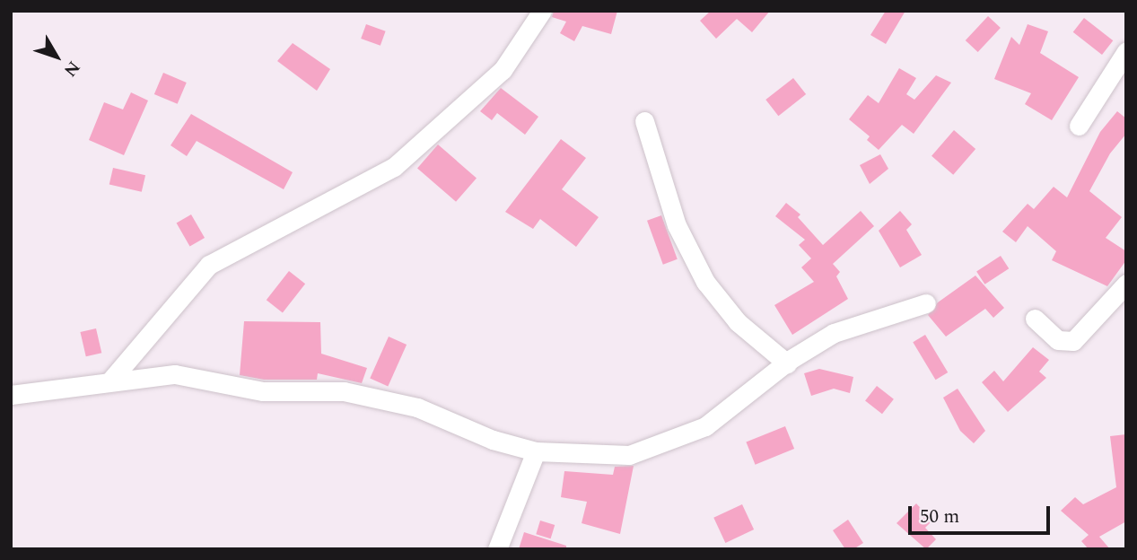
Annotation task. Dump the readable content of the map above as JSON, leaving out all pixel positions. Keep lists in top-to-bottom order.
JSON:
{
  "scale_bar": "50 m",
  "north": "bottom right"
}
